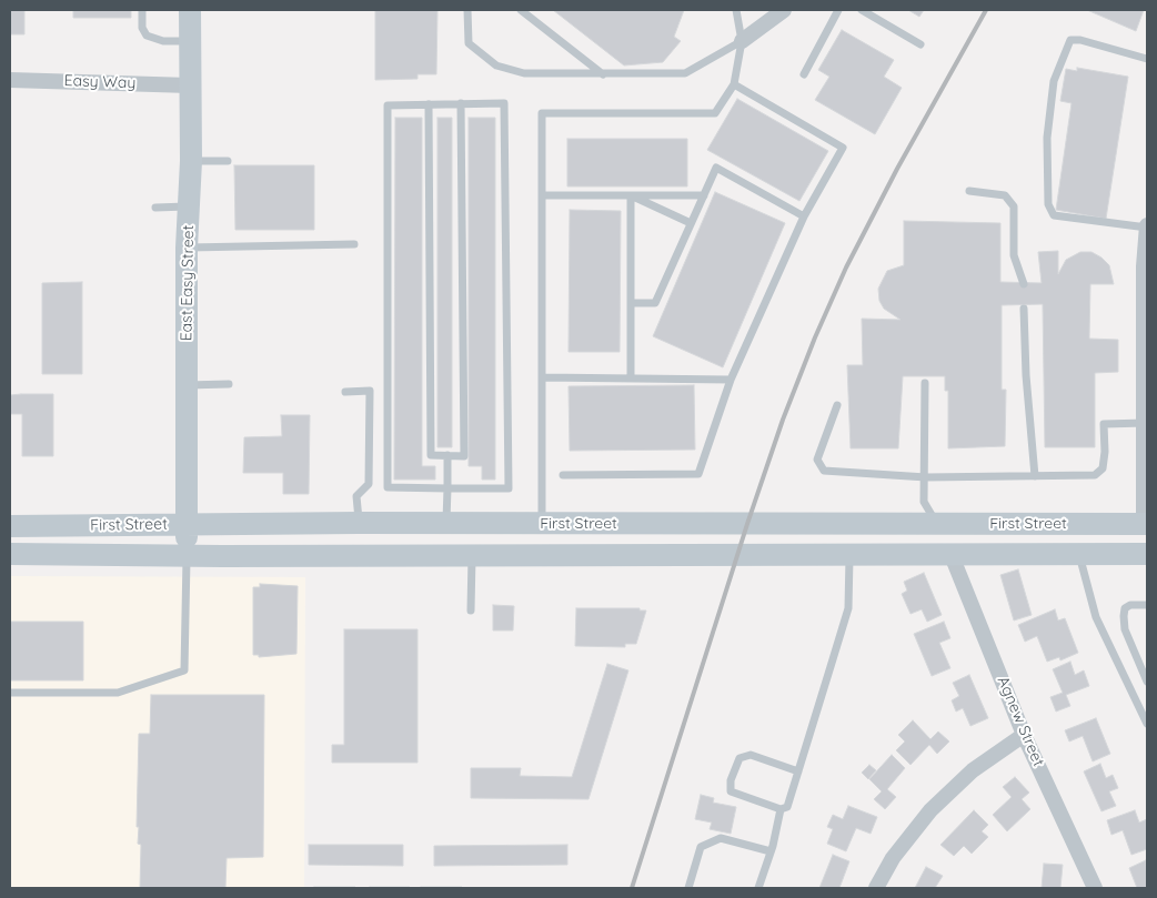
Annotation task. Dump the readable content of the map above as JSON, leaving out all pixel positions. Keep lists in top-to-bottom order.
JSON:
{
  "streets": {
    "main road": ["East Easy Street", "First Street"],
    "street": ["Easy Way", "Agnew Street"]
  },
  "crossings": [
    ["Easy Way", "East Easy Street"],
    ["East Easy Street", "First Street"],
    ["First Street", "Agnew Street"]
  ]
}
